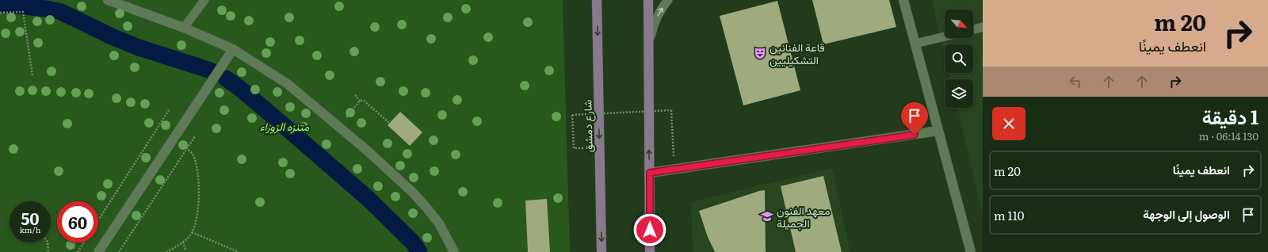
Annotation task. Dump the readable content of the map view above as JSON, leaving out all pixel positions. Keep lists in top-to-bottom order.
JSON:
{
  "streets": {
    "main road": ["شارع دمشق"]
  },
  "parks": ["متنزه الزوراء"],
  "places": {
    "theatre": ["قاعة الفنانين التشكيليين"],
    "school or university": ["معهد الفنون الجميلة"]
  },
  "north": "bottom right",
  "page": {
    "turn": ["20 m", "انعطف يمينًا"],
    "heading": ["1 دقيقة", "130 m · 06:14"],
    "list": [
      {
        "name": "انعطف يمينًا",
        "value": "20 m"
      },
      {
        "name": "الوصول إلى الوجهة",
        "value": "110 m"
      }
    ],
    "speed": "50 km/h",
    "limit": "60"
  }
}
